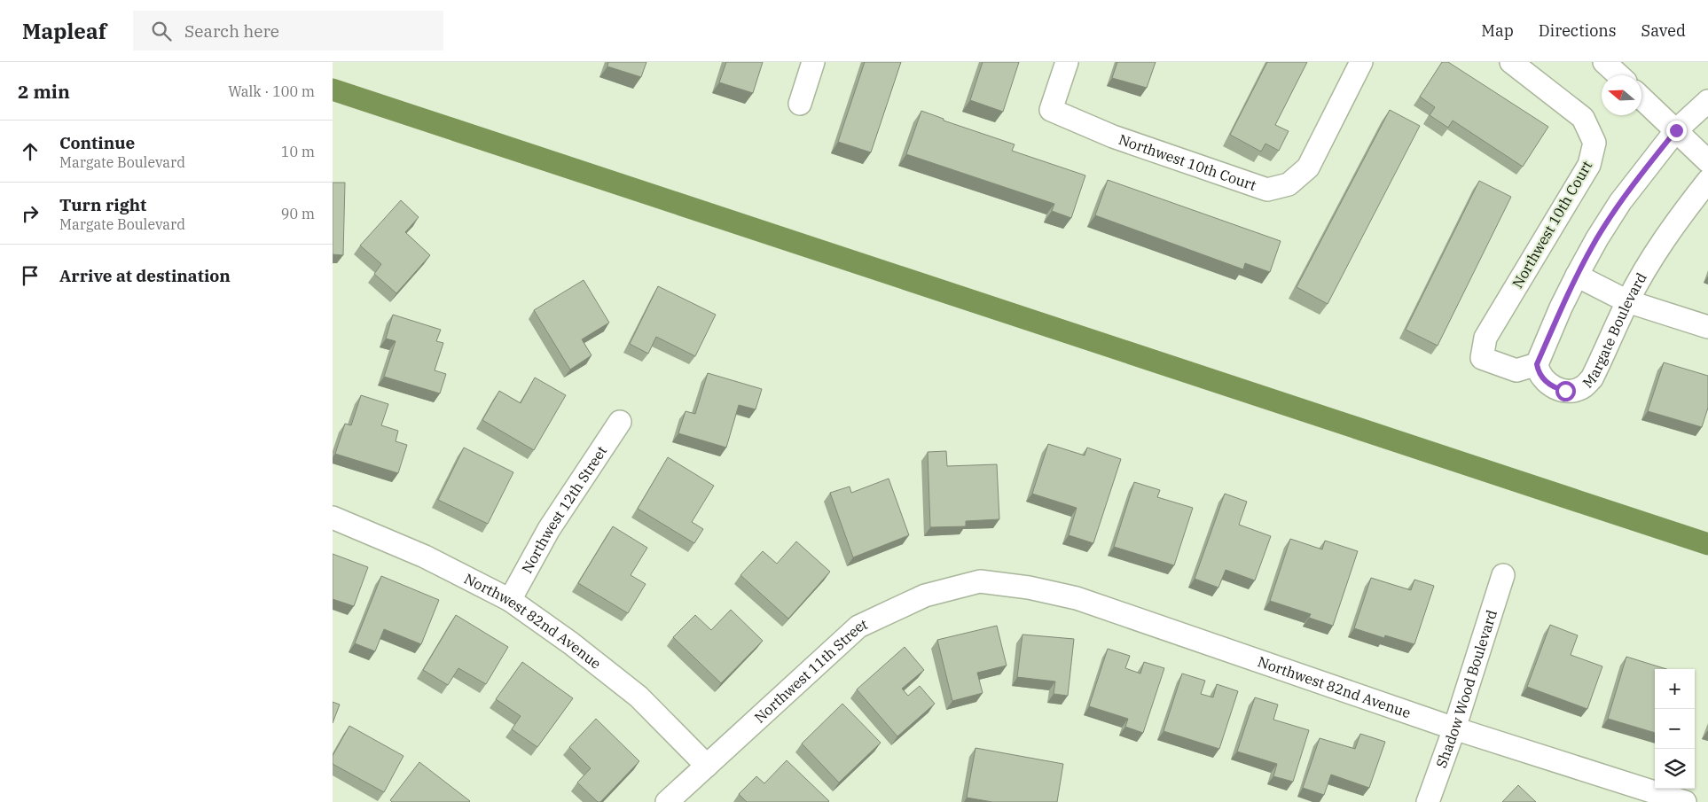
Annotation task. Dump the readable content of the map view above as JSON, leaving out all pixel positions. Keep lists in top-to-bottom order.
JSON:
{
  "streets": {
    "street": [
      "Northwest 10th Court",
      "Margate Boulevard",
      "Northwest 12th Street",
      "Northwest 82nd Avenue",
      "Northwest 11th Street",
      "Shadow Wood Boulevard"
    ]
  },
  "crossings": [
    ["Northwest 10th Court", "Margate Boulevard"],
    ["Northwest 12th Street", "Northwest 82nd Avenue"],
    ["Northwest 82nd Avenue", "Northwest 11th Street"],
    ["Northwest 82nd Avenue", "Shadow Wood Boulevard"]
  ],
  "north": "left",
  "page": {
    "header": "Mapleaf",
    "search": "Search here",
    "nav": ["Map", "Directions", "Saved"],
    "heading": ["2 min", "Walk · 100 m"],
    "list": [
      ["Continue", "Margate Boulevard", "10 m"],
      ["Turn right", "Margate Boulevard", "90 m"],
      "Arrive at destination"
    ],
    "map_buttons": ["+", "−"]
  }
}
